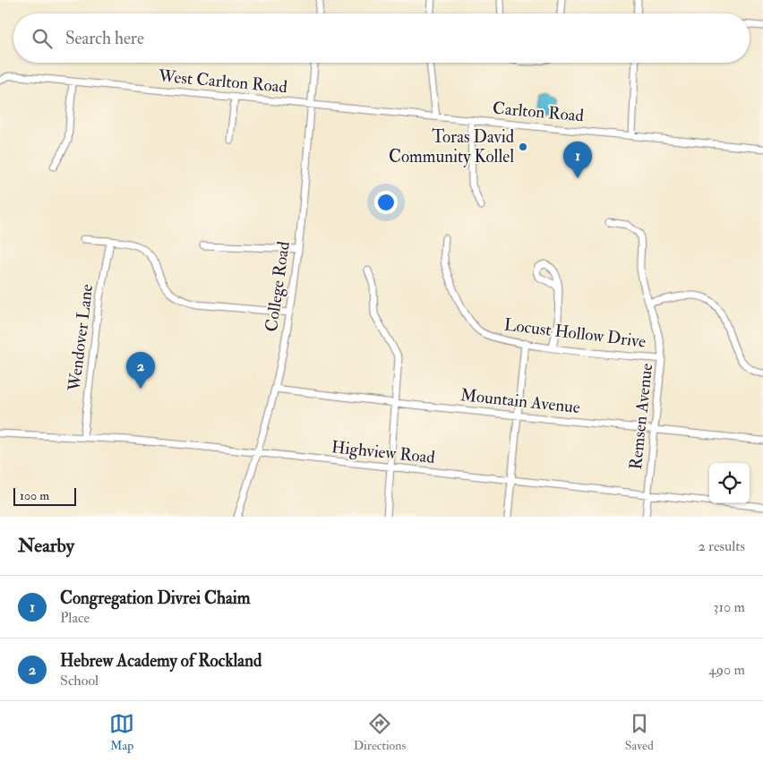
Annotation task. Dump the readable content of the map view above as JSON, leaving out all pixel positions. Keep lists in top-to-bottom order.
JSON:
{
  "streets": {
    "street": [
      "West Carlton Road",
      "Carlton Road",
      "College Road",
      "Locust Hollow Drive",
      "Wendover Lane",
      "Mountain Avenue",
      "Remsen Avenue",
      "Highview Road"
    ]
  },
  "crossings": [
    ["West Carlton Road", "Carlton Road"],
    ["West Carlton Road", "College Road"],
    ["Carlton Road", "College Road"],
    ["College Road", "Mountain Avenue"],
    ["College Road", "Highview Road"],
    ["Locust Hollow Drive", "Remsen Avenue"],
    ["Wendover Lane", "Highview Road"],
    ["Mountain Avenue", "Remsen Avenue"],
    ["Remsen Avenue", "Highview Road"]
  ],
  "places": ["Toras David Community Kollel"],
  "scale_bar": "100 m",
  "page": {
    "search": "Search here",
    "pins": ["1", "2"],
    "scale": "100 m",
    "heading": ["Nearby", "2 results"],
    "list": [
      {
        "mark": "1",
        "name": "Congregation Divrei Chaim",
        "note": "Place",
        "value": "310 m"
      },
      {
        "mark": "2",
        "name": "Hebrew Academy of Rockland",
        "note": "School",
        "value": "490 m"
      }
    ],
    "nav": ["Map", "Directions", "Saved"]
  }
}
